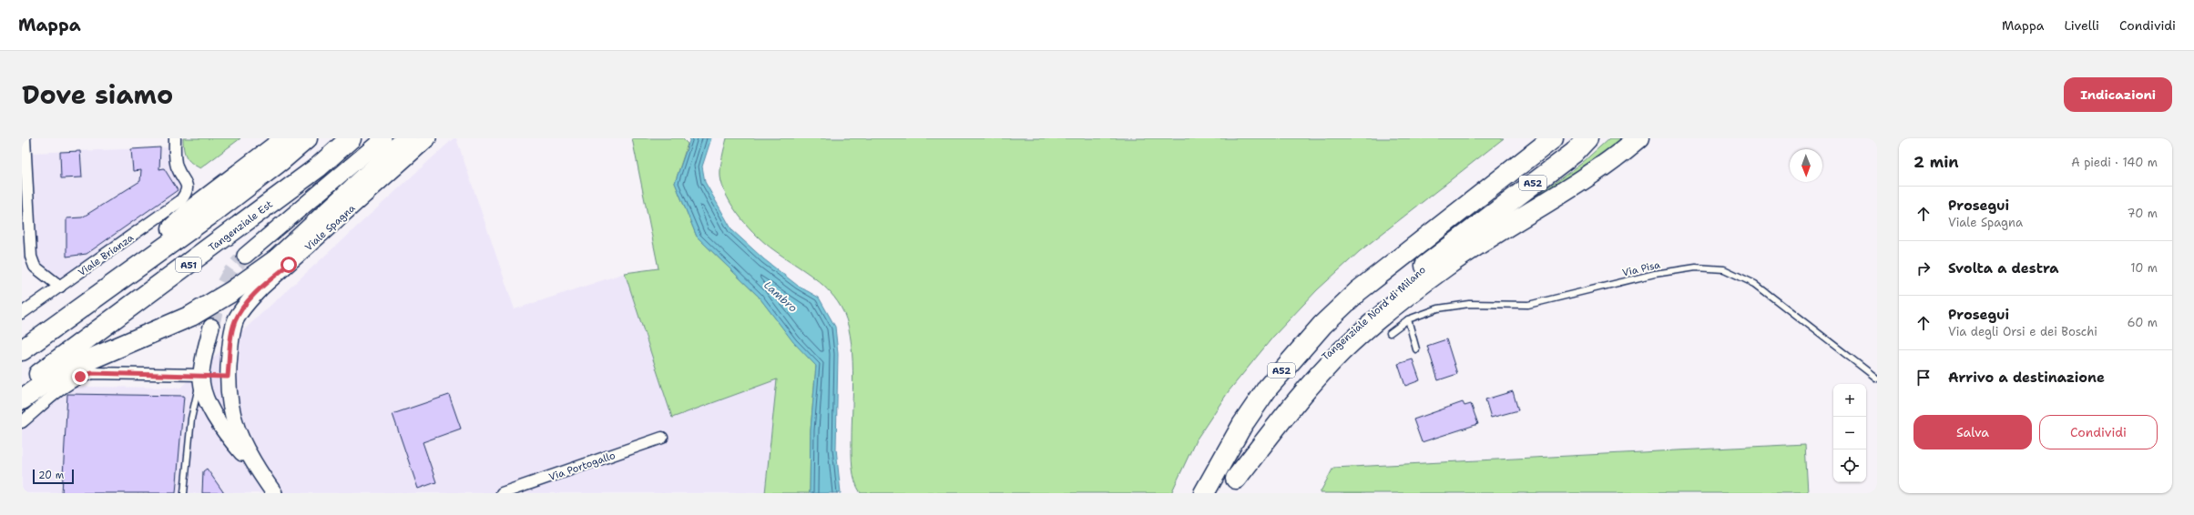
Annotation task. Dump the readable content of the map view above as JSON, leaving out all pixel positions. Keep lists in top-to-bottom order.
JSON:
{
  "streets": {
    "highway": ["A52", "Tangenziale Est", "A51"],
    "street": ["Viale Spagna", "Viale Brianza", "Via Portogallo"],
    "lane": ["Via Pisa"]
  },
  "water": ["Lambro"],
  "scale_bar": "20 m",
  "north": "bottom",
  "page": {
    "header": "Mappa",
    "nav": ["Mappa", "Livelli", "Condividi"],
    "title": "Dove siamo",
    "buttons": [
      "Indicazioni",
      ["Salva", "Condividi"]
    ],
    "heading": ["2 min", "A piedi · 140 m"],
    "list": [
      ["Prosegui", "Viale Spagna", "70 m"],
      ["Svolta a destra", "10 m"],
      ["Prosegui", "Via degli Orsi e dei Boschi", "60 m"],
      "Arrivo a destinazione"
    ],
    "map_buttons": ["+", "−"],
    "scale": "20 m"
  }
}
